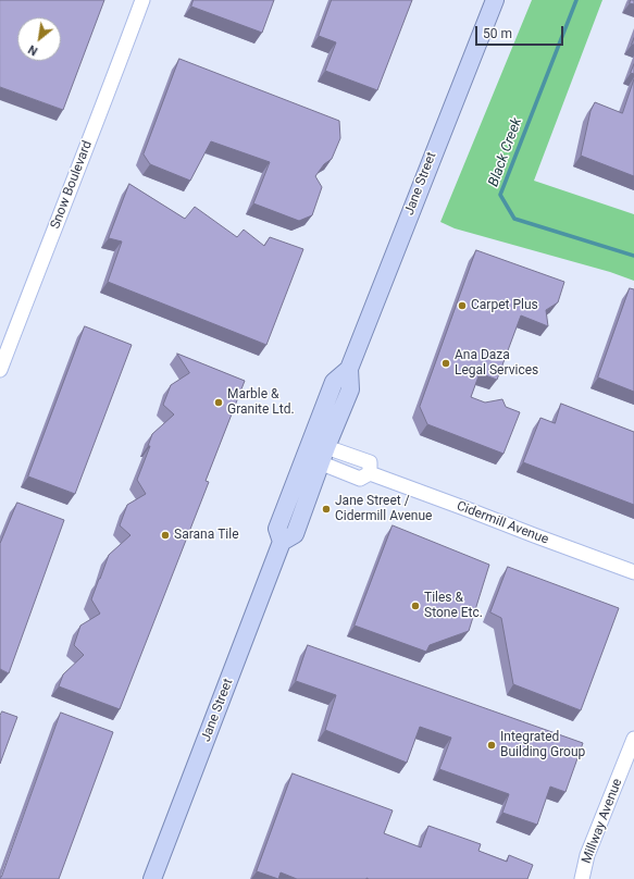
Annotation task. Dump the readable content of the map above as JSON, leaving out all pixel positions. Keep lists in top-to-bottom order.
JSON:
{
  "streets": {
    "main road": ["Jane Street"],
    "street": ["Snow Boulevard", "Cidermill Avenue", "Millway Avenue"]
  },
  "crossings": [
    ["Jane Street", "Cidermill Avenue"]
  ],
  "water": ["Black Creek"],
  "places": [
    "Carpet Plus",
    "Ana Daza Legal Services",
    "Marble & Granite Ltd.",
    "Jane Street / Cidermill Avenue",
    "Sarana Tile",
    "Tiles & Stone Etc.",
    "Integrated Building Group"
  ],
  "scale_bar": "50 m",
  "north": "bottom left"
}
